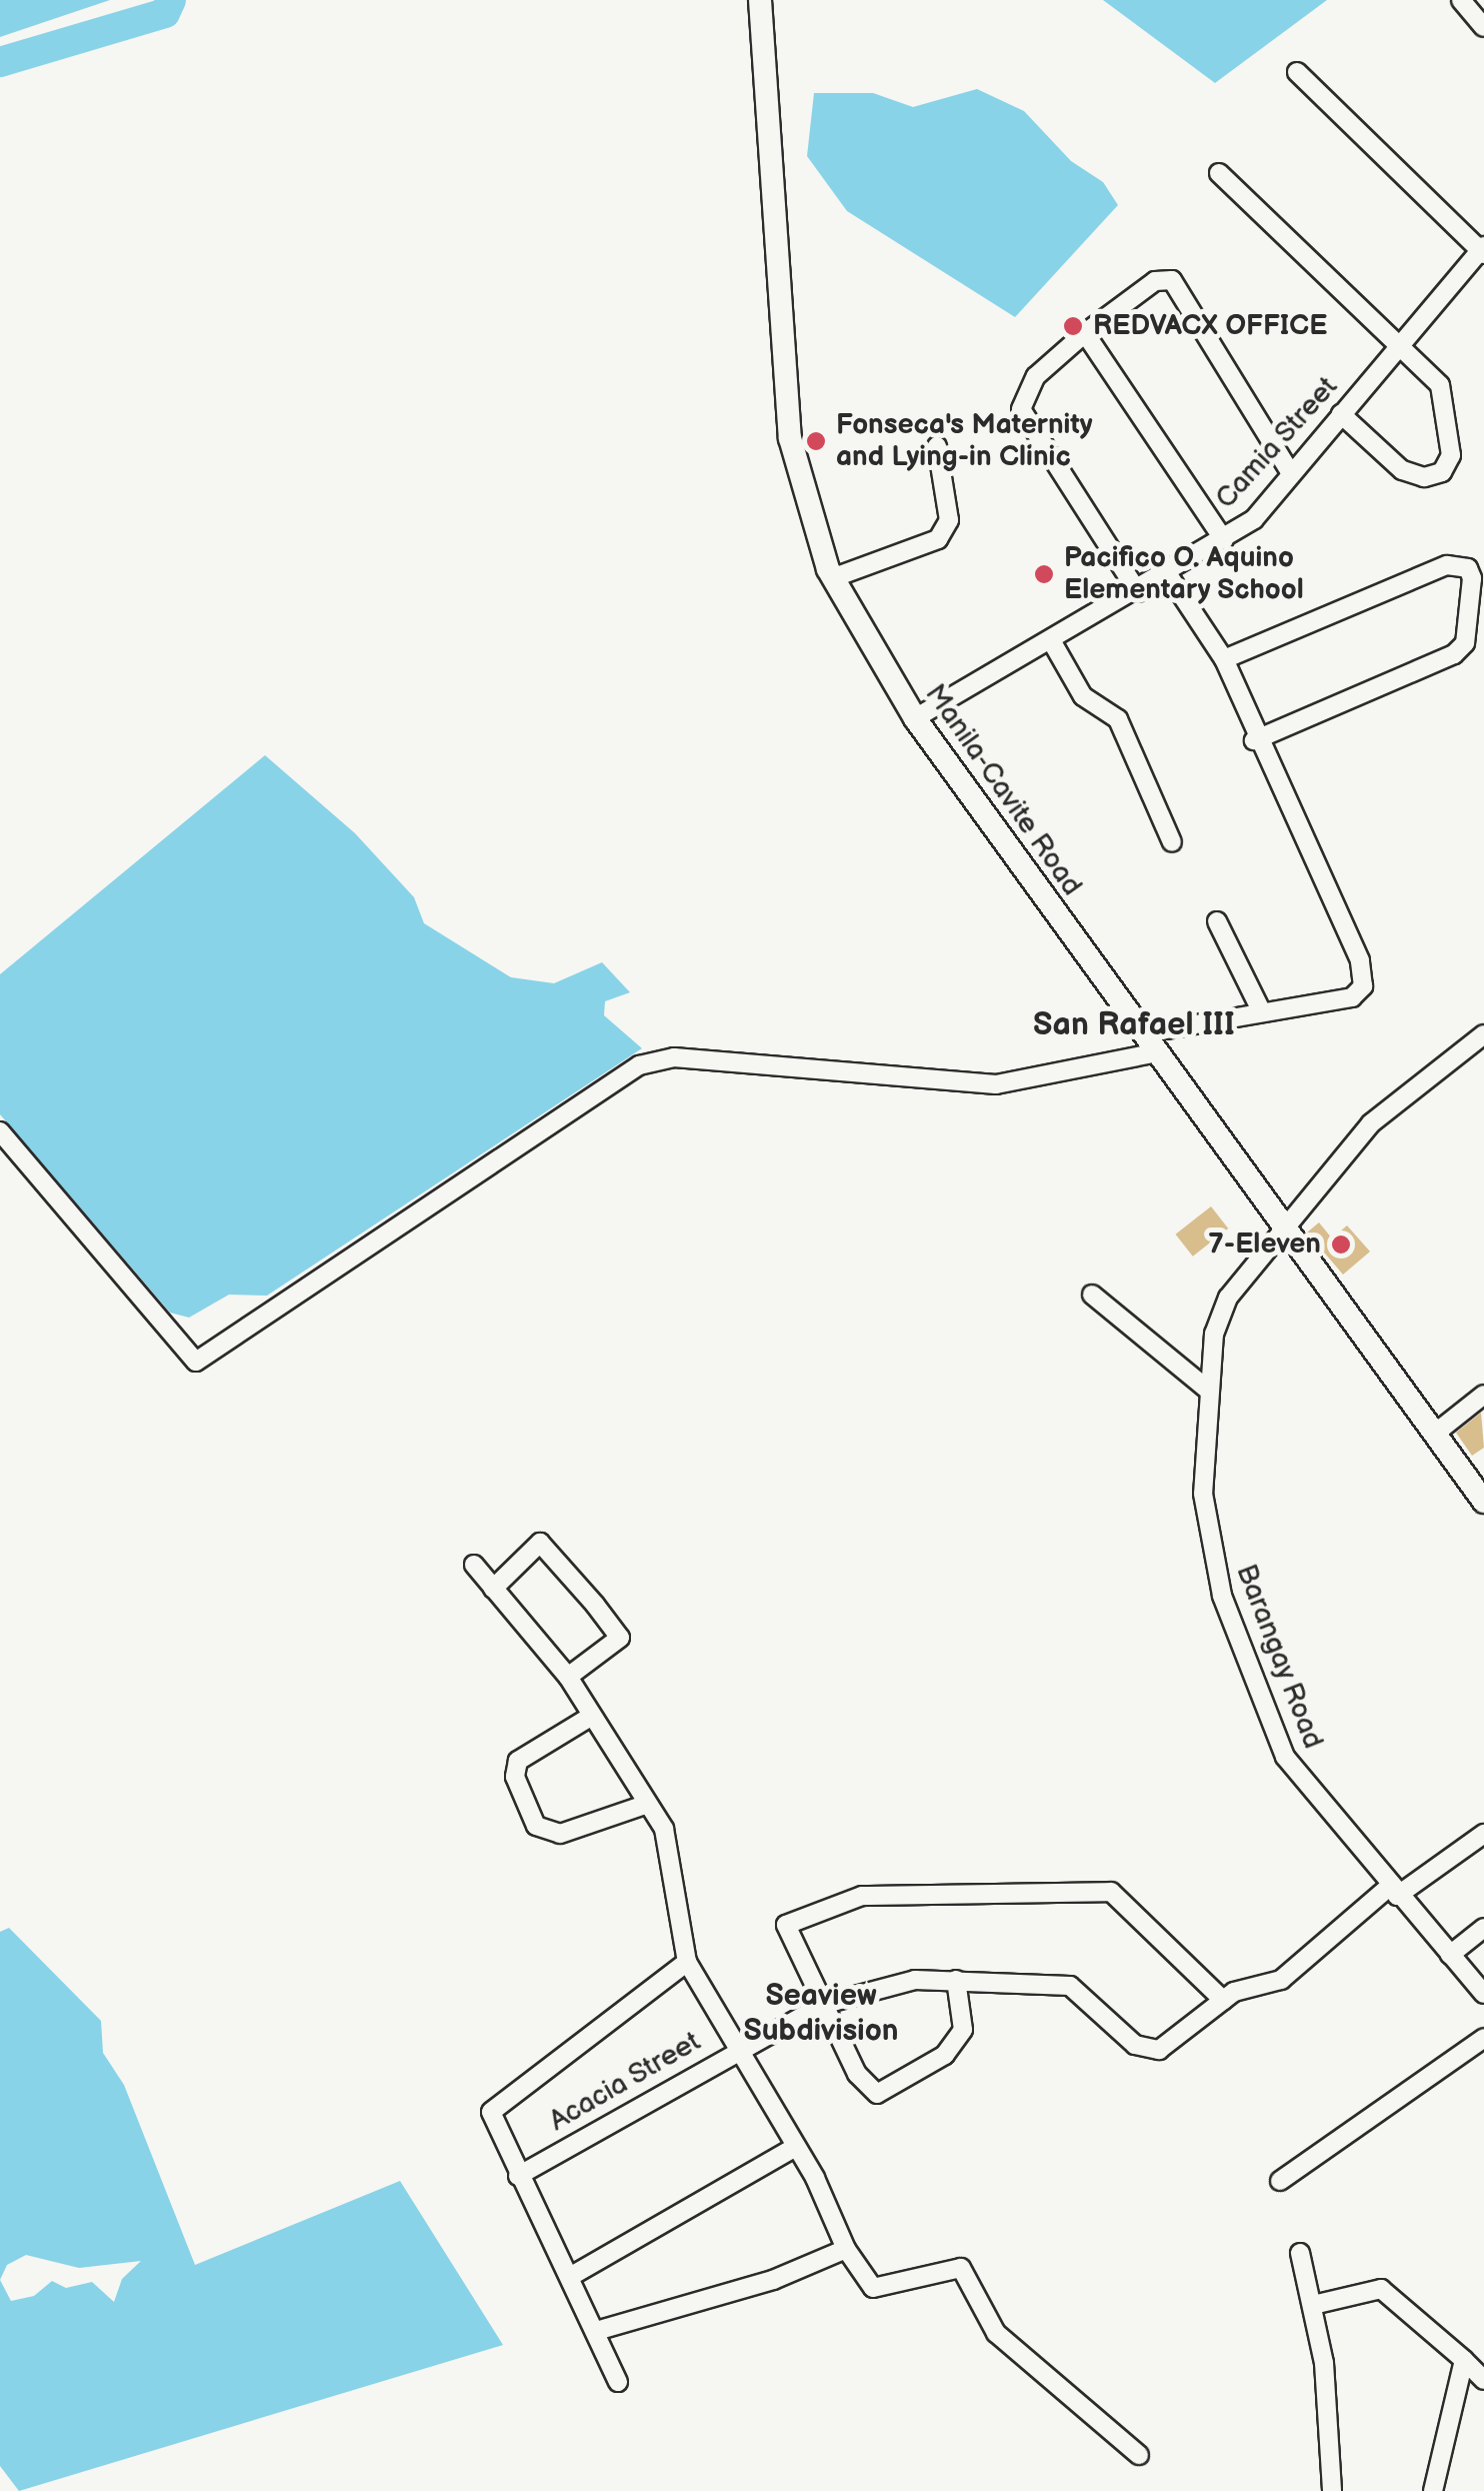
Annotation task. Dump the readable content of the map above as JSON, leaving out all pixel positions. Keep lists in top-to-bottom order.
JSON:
{
  "streets": {
    "main road": ["Manila-Cavite Road"],
    "street": ["Camia Street", "Barangay Road", "Acacia Street"]
  },
  "crossings": [
    ["Camia Street", "Manila-Cavite Road"],
    ["Manila-Cavite Road", "Barangay Road"],
    ["Barangay Road", "Acacia Street"]
  ],
  "districts": ["San Rafael III", "Seaview Subdivision"],
  "places": [
    "REDVACX OFFICE",
    "Fonseca's Maternity and Lying-in Clinic",
    "Pacifico O. Aquino Elementary School",
    "7-Eleven"
  ]
}
